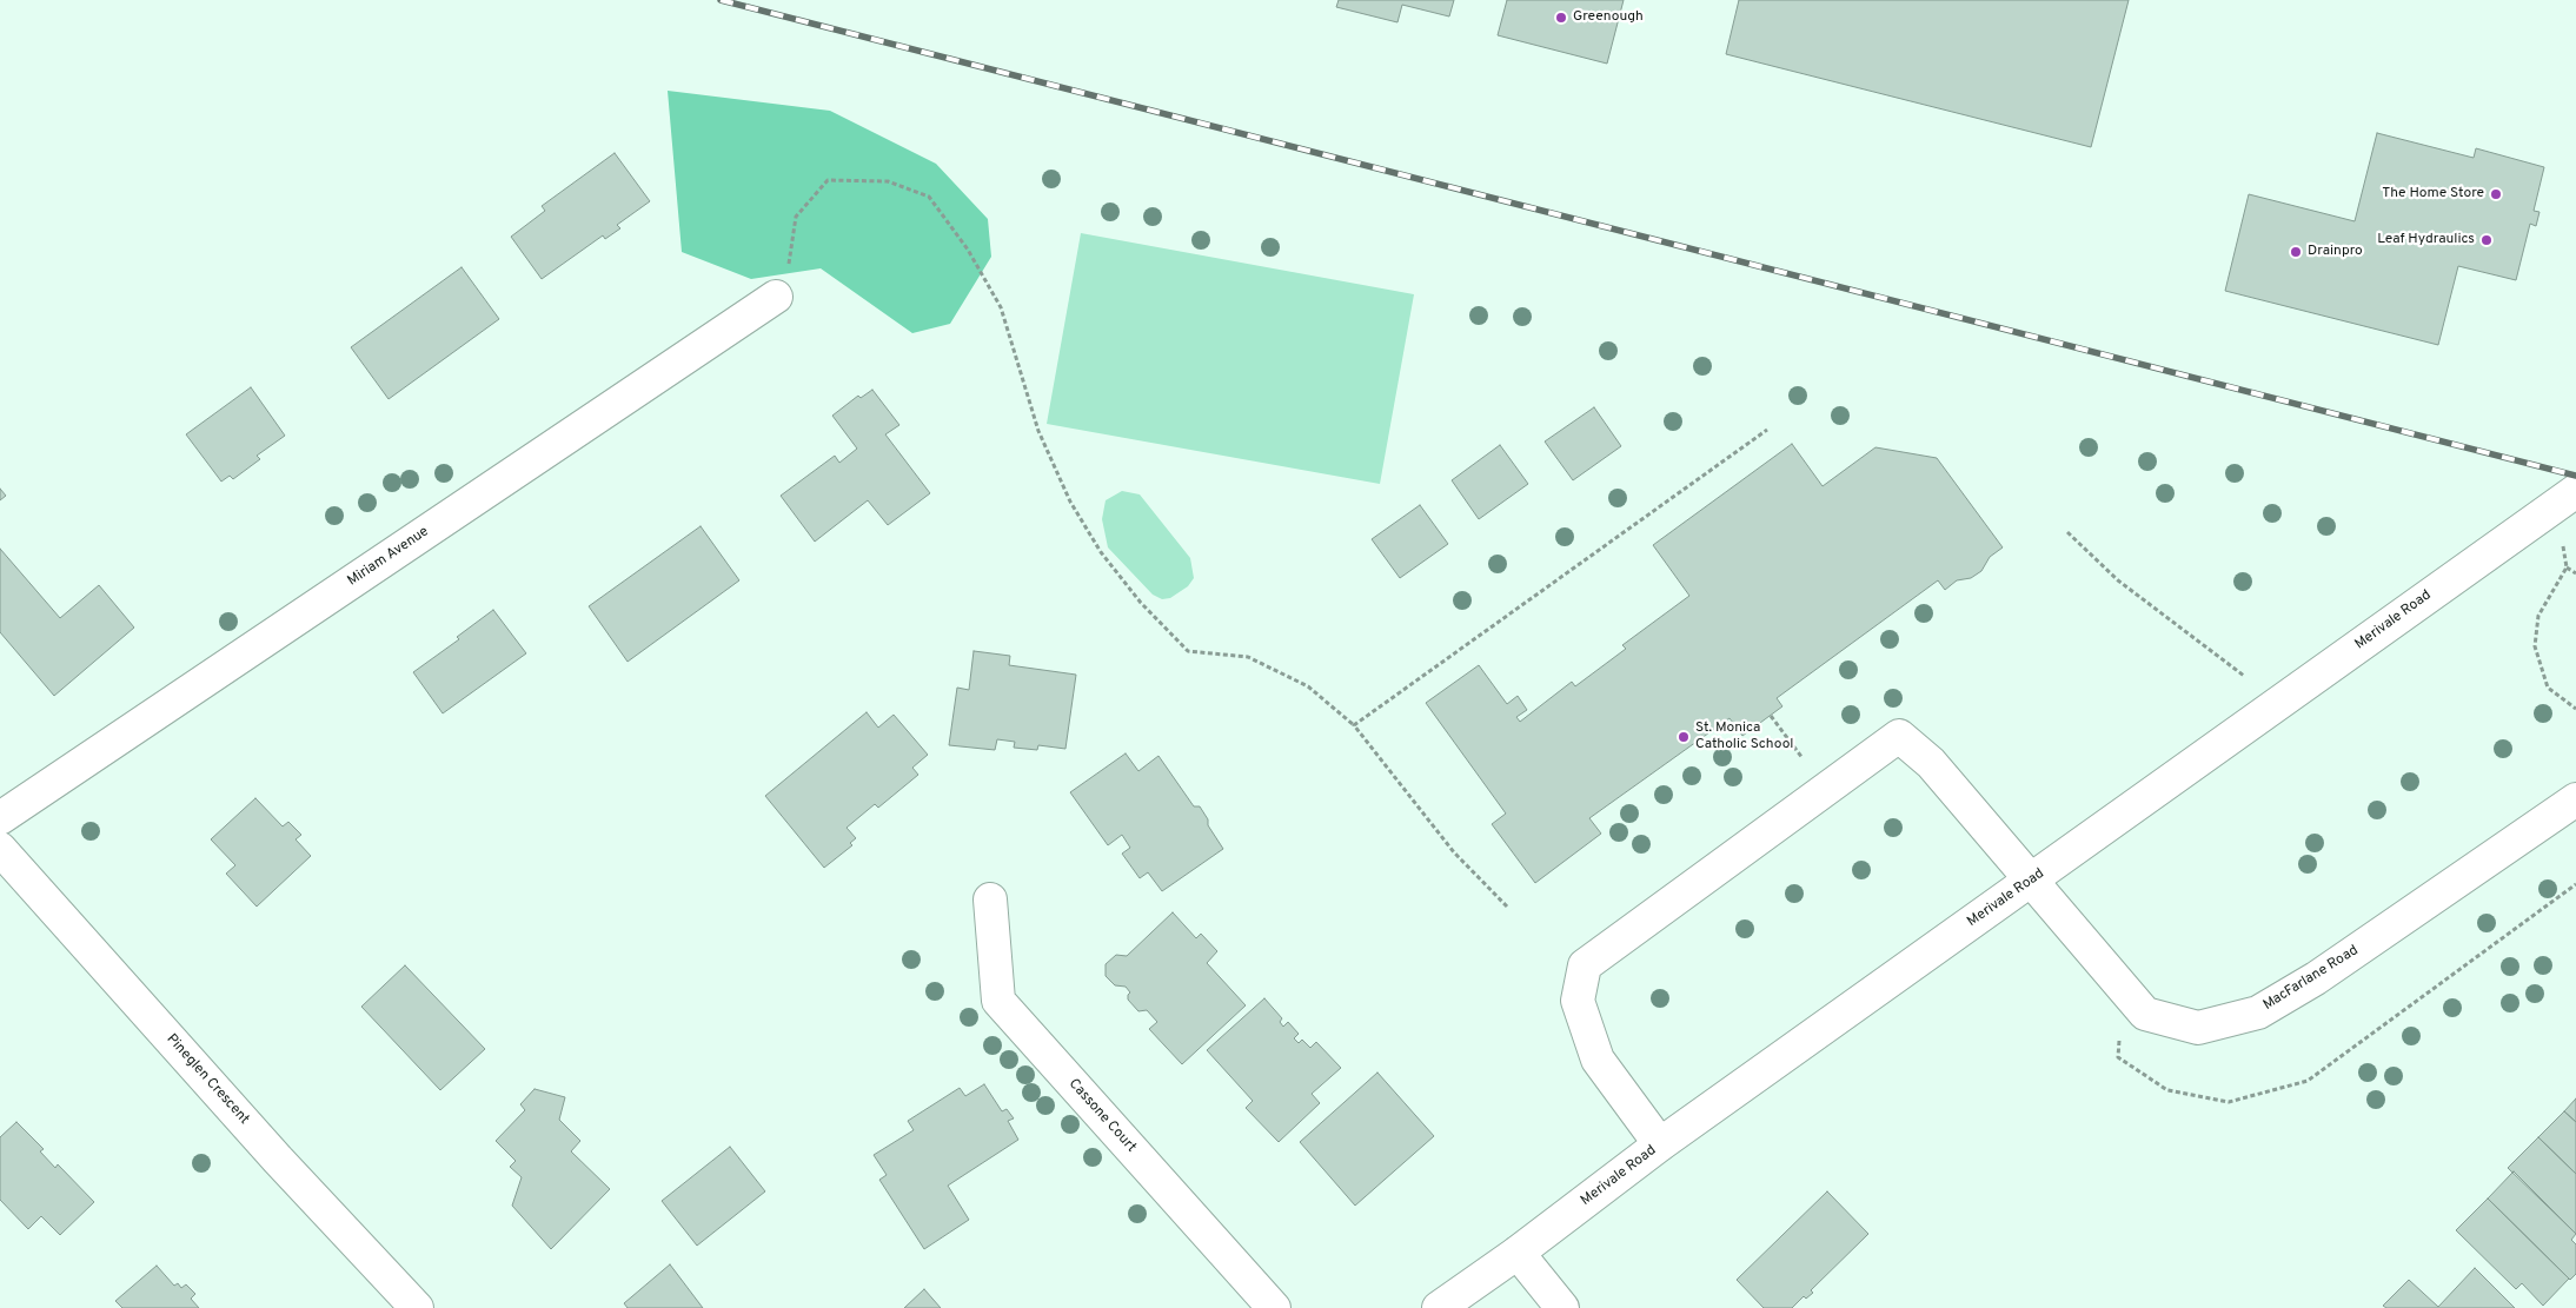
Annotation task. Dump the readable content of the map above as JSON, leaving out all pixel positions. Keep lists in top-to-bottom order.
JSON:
{
  "streets": {
    "street": [
      "Miriam Avenue",
      "Merivale Road",
      "MacFarlane Road",
      "Pineglen Crescent",
      "Cassone Court"
    ]
  },
  "crossings": [
    ["Merivale Road", "MacFarlane Road"]
  ],
  "places": [
    "Greenough",
    "The Home Store",
    "Leaf Hydraulics",
    "Drainpro",
    "St. Monica Catholic School"
  ]
}
